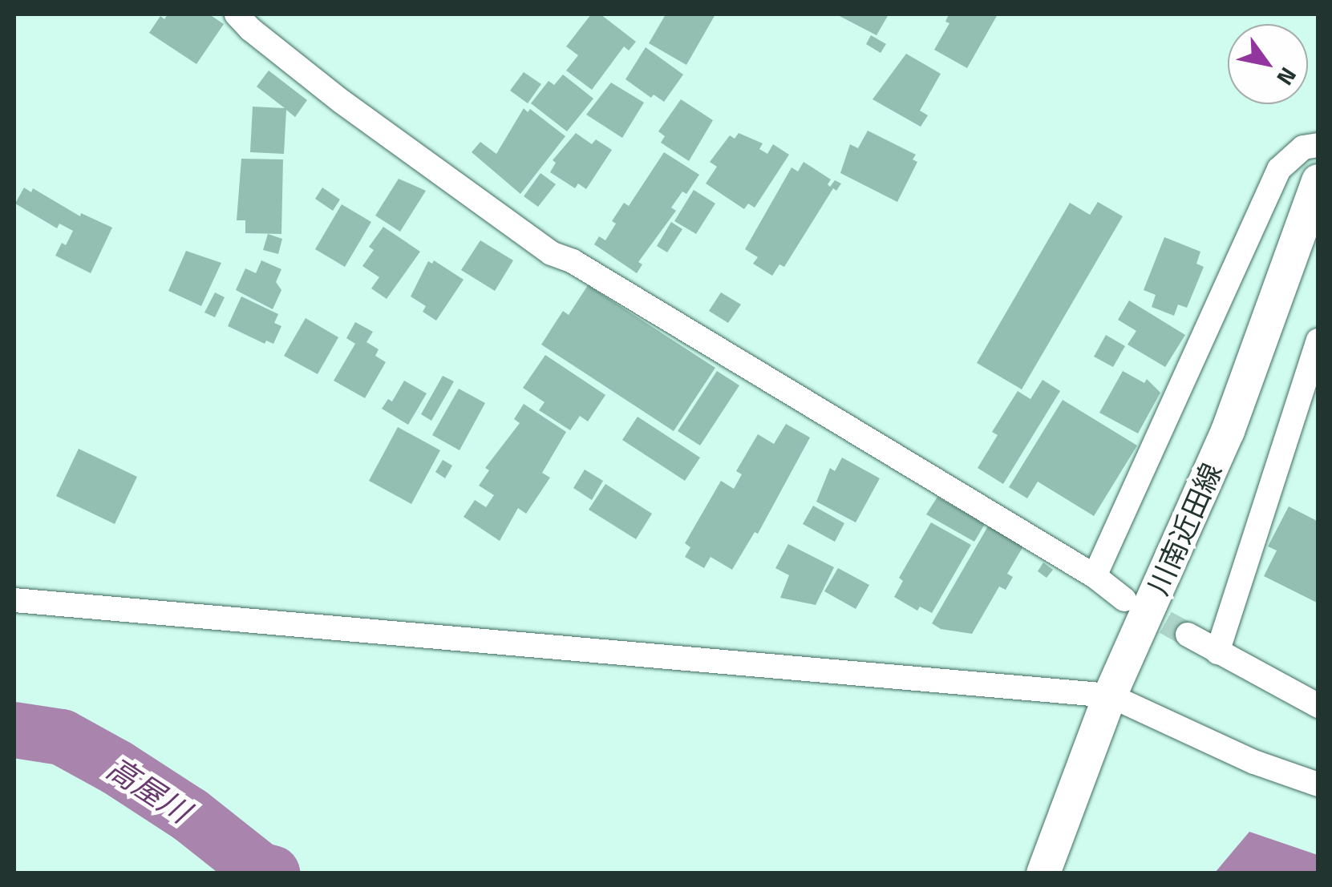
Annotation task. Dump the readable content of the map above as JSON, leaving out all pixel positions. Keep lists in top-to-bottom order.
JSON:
{
  "streets": {
    "main road": ["川南近田線"]
  },
  "water": ["高屋川"],
  "north": "bottom right"
}
